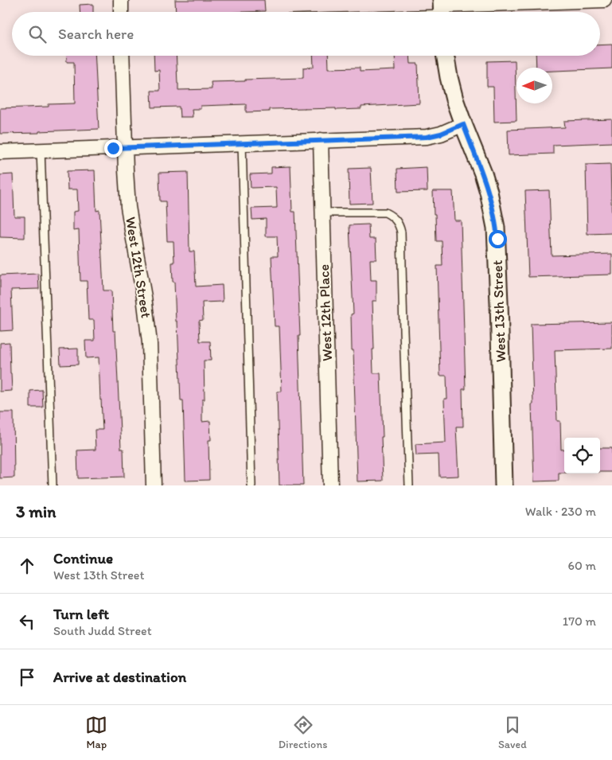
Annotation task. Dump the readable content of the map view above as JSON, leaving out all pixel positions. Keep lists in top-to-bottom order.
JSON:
{
  "streets": {
    "street": ["West 12th Street", "West 13th Street", "West 12th Place"]
  },
  "north": "left",
  "page": {
    "search": "Search here",
    "heading": ["3 min", "Walk · 230 m"],
    "list": [
      ["Continue", "West 13th Street", "60 m"],
      ["Turn left", "South Judd Street", "170 m"],
      "Arrive at destination"
    ],
    "nav": ["Map", "Directions", "Saved"]
  }
}
